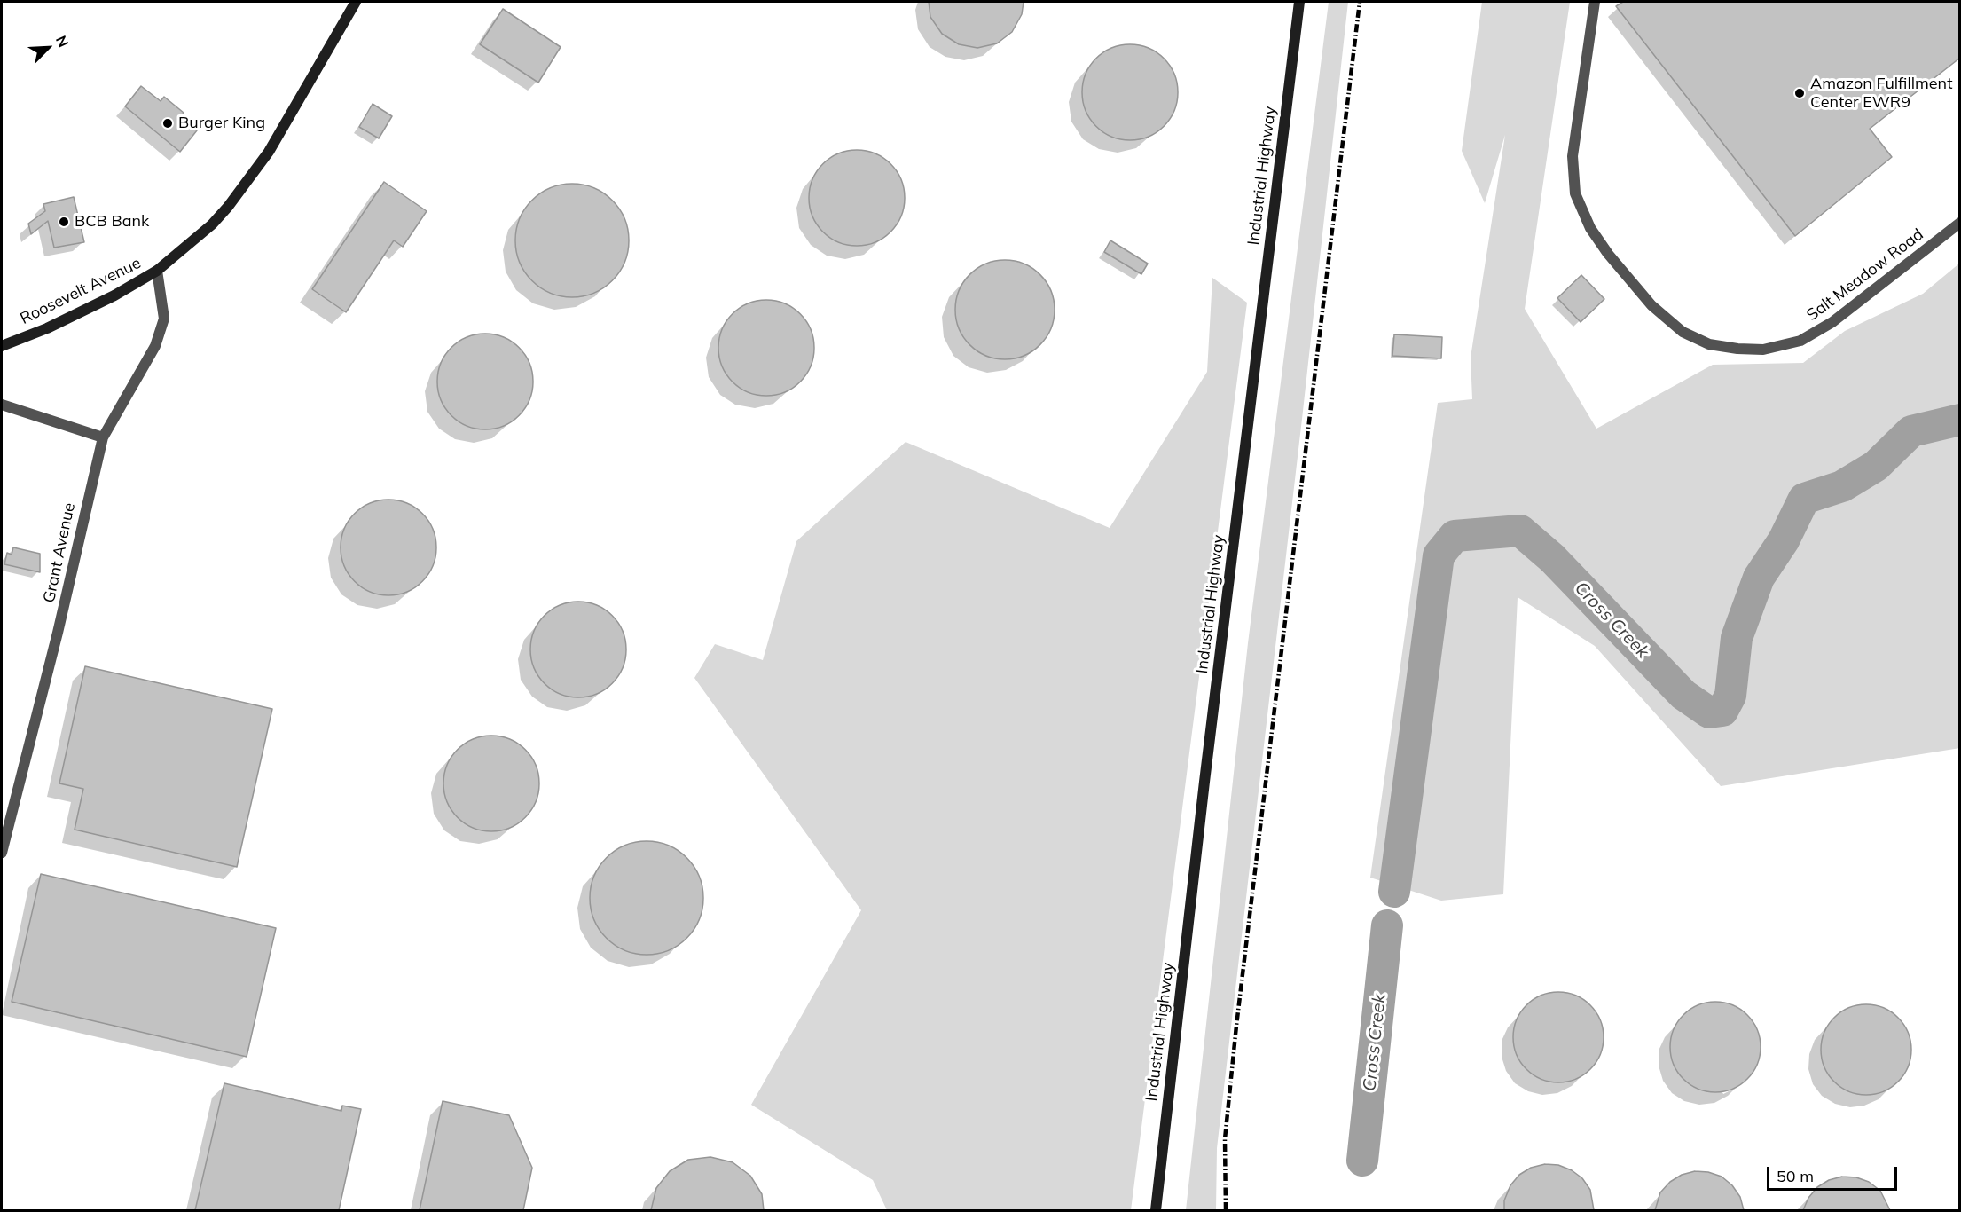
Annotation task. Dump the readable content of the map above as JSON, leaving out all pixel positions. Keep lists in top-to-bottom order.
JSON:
{
  "streets": {
    "main road": ["Industrial Highway", "Roosevelt Avenue"],
    "street": ["Salt Meadow Road", "Grant Avenue"]
  },
  "crossings": [
    ["Roosevelt Avenue", "Grant Avenue"]
  ],
  "water": ["Cross Creek"],
  "places": ["Amazon Fulfillment Center EWR9", "Burger King", "BCB Bank"],
  "scale_bar": "50 m",
  "north": "top right"
}
